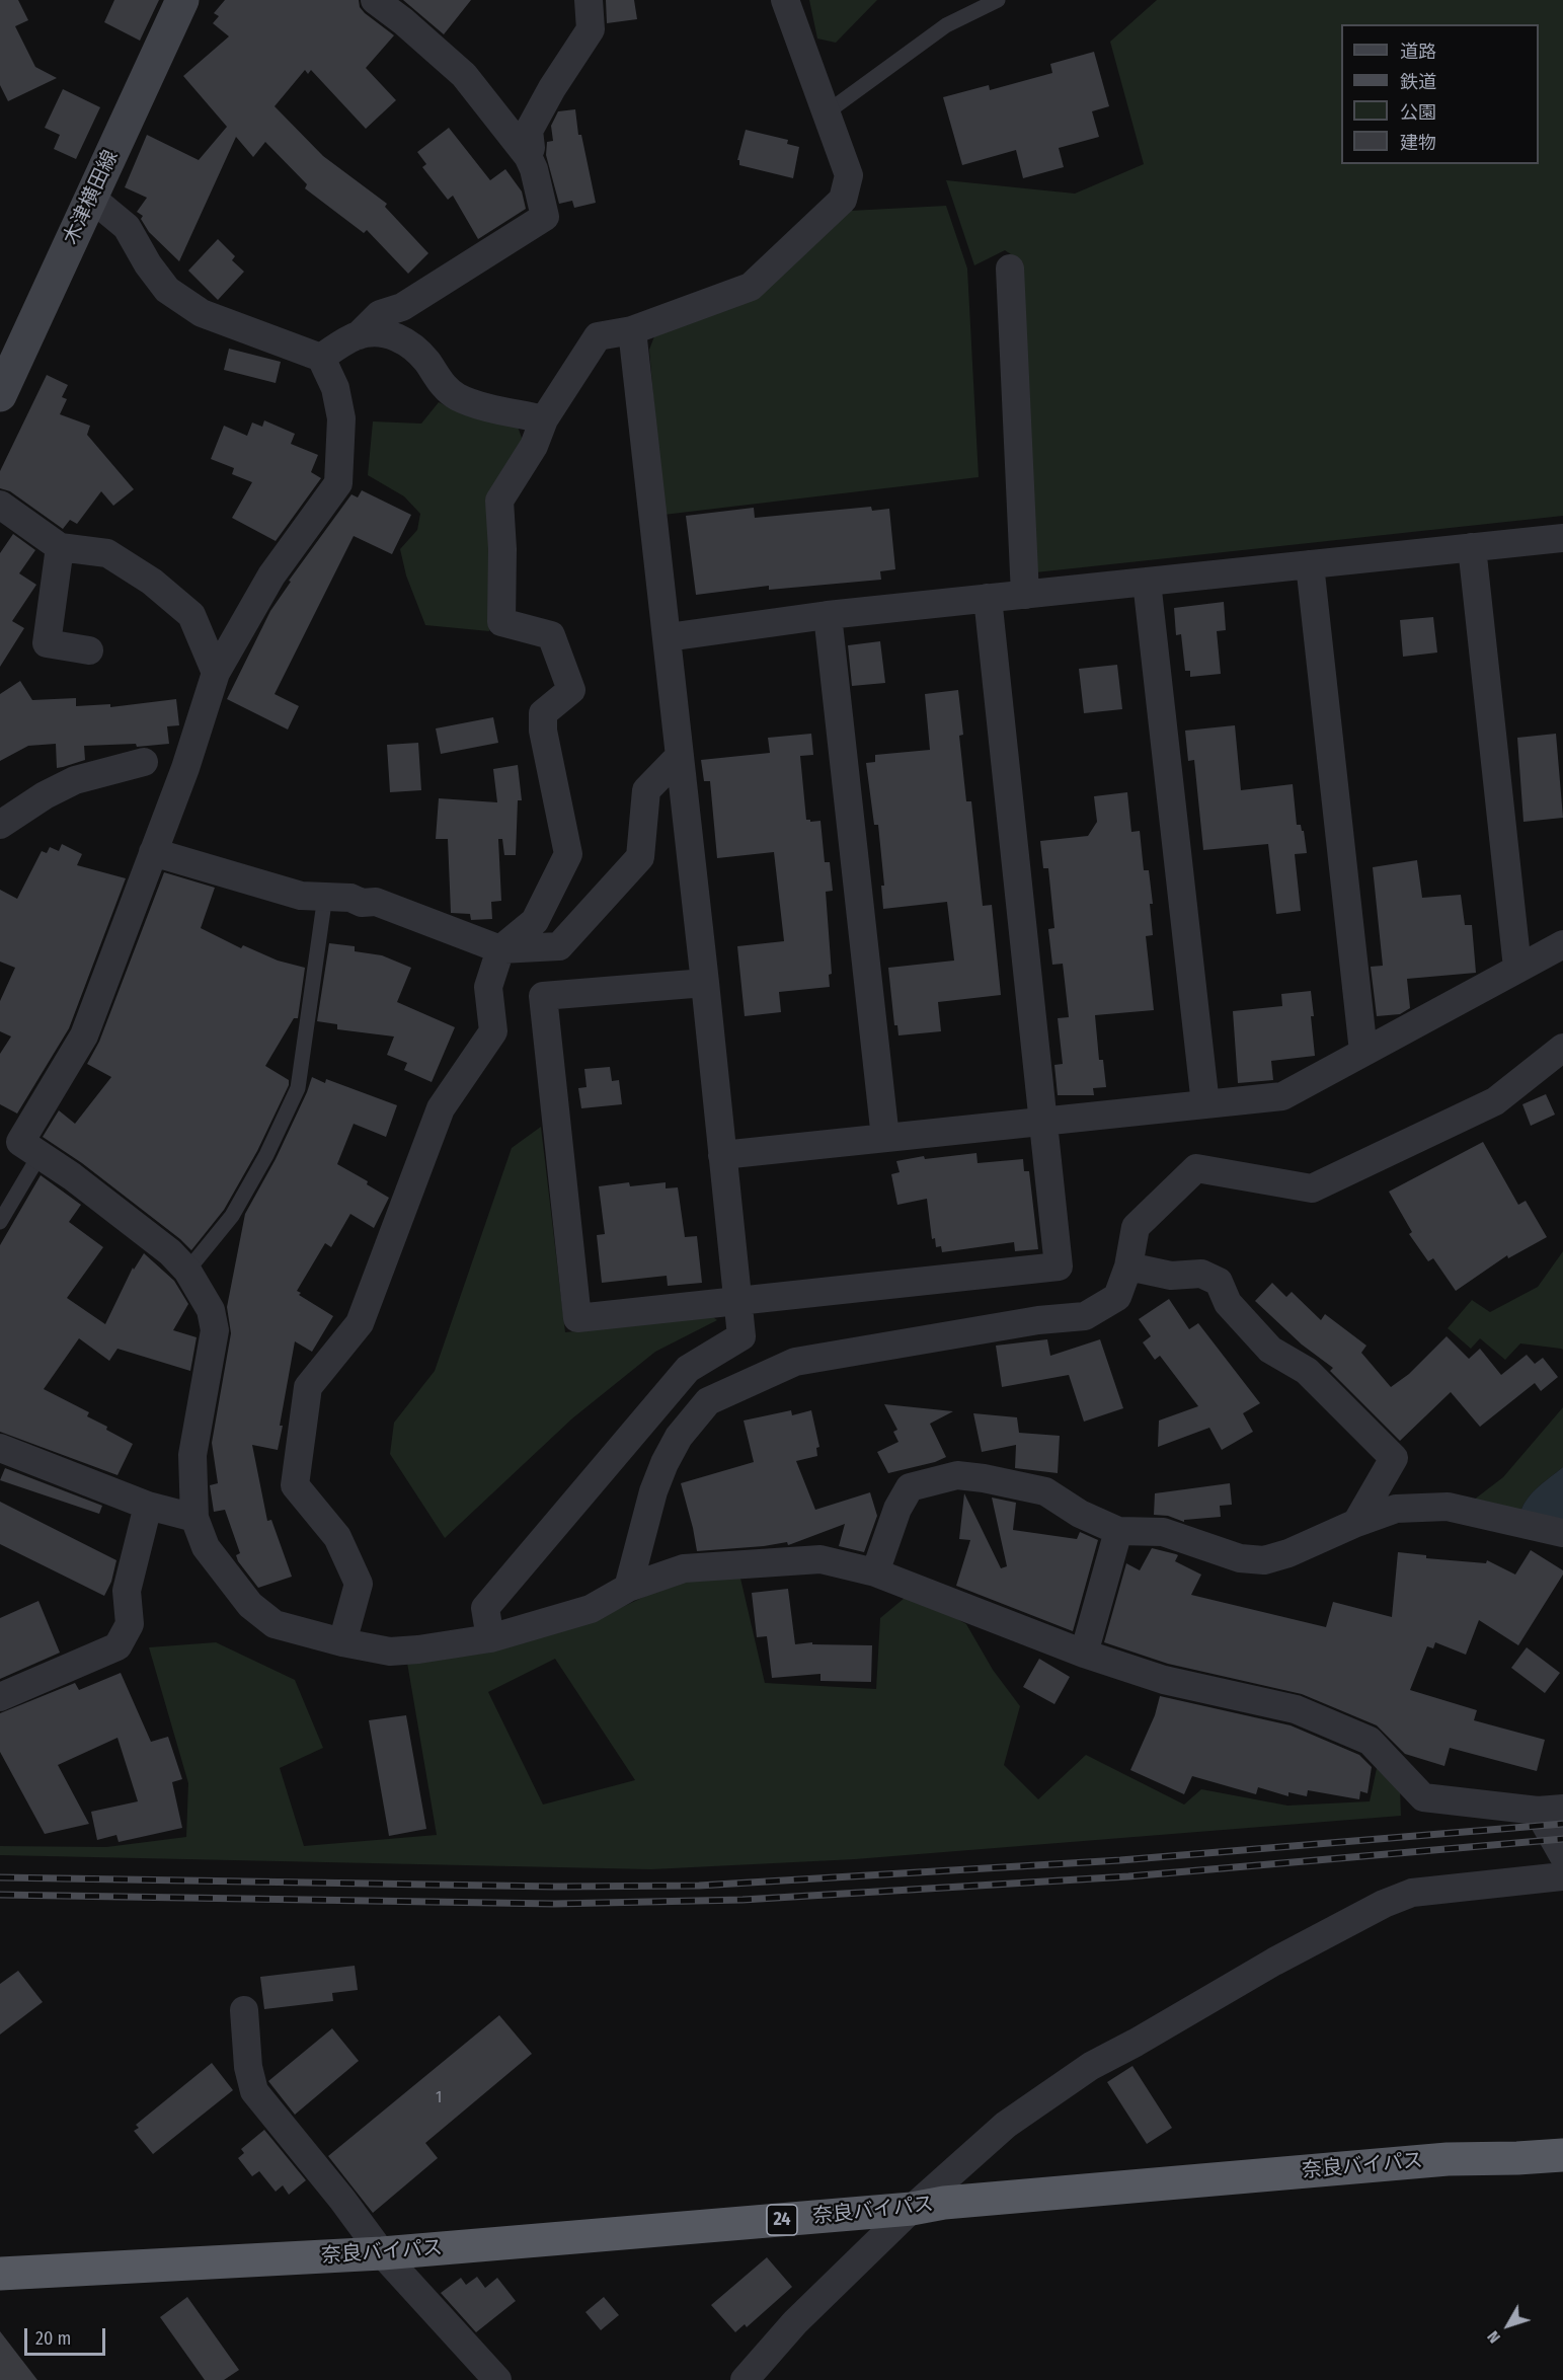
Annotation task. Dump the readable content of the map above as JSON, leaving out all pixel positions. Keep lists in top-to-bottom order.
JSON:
{
  "streets": {
    "highway": ["奈良バイパス", "24"],
    "main road": ["木津横田線"]
  },
  "house_numbers": ["1"],
  "legend": [
    "道路",
    "鉄道",
    "公園",
    "建物"
  ],
  "scale_bar": "20 m",
  "north": "bottom left"
}
